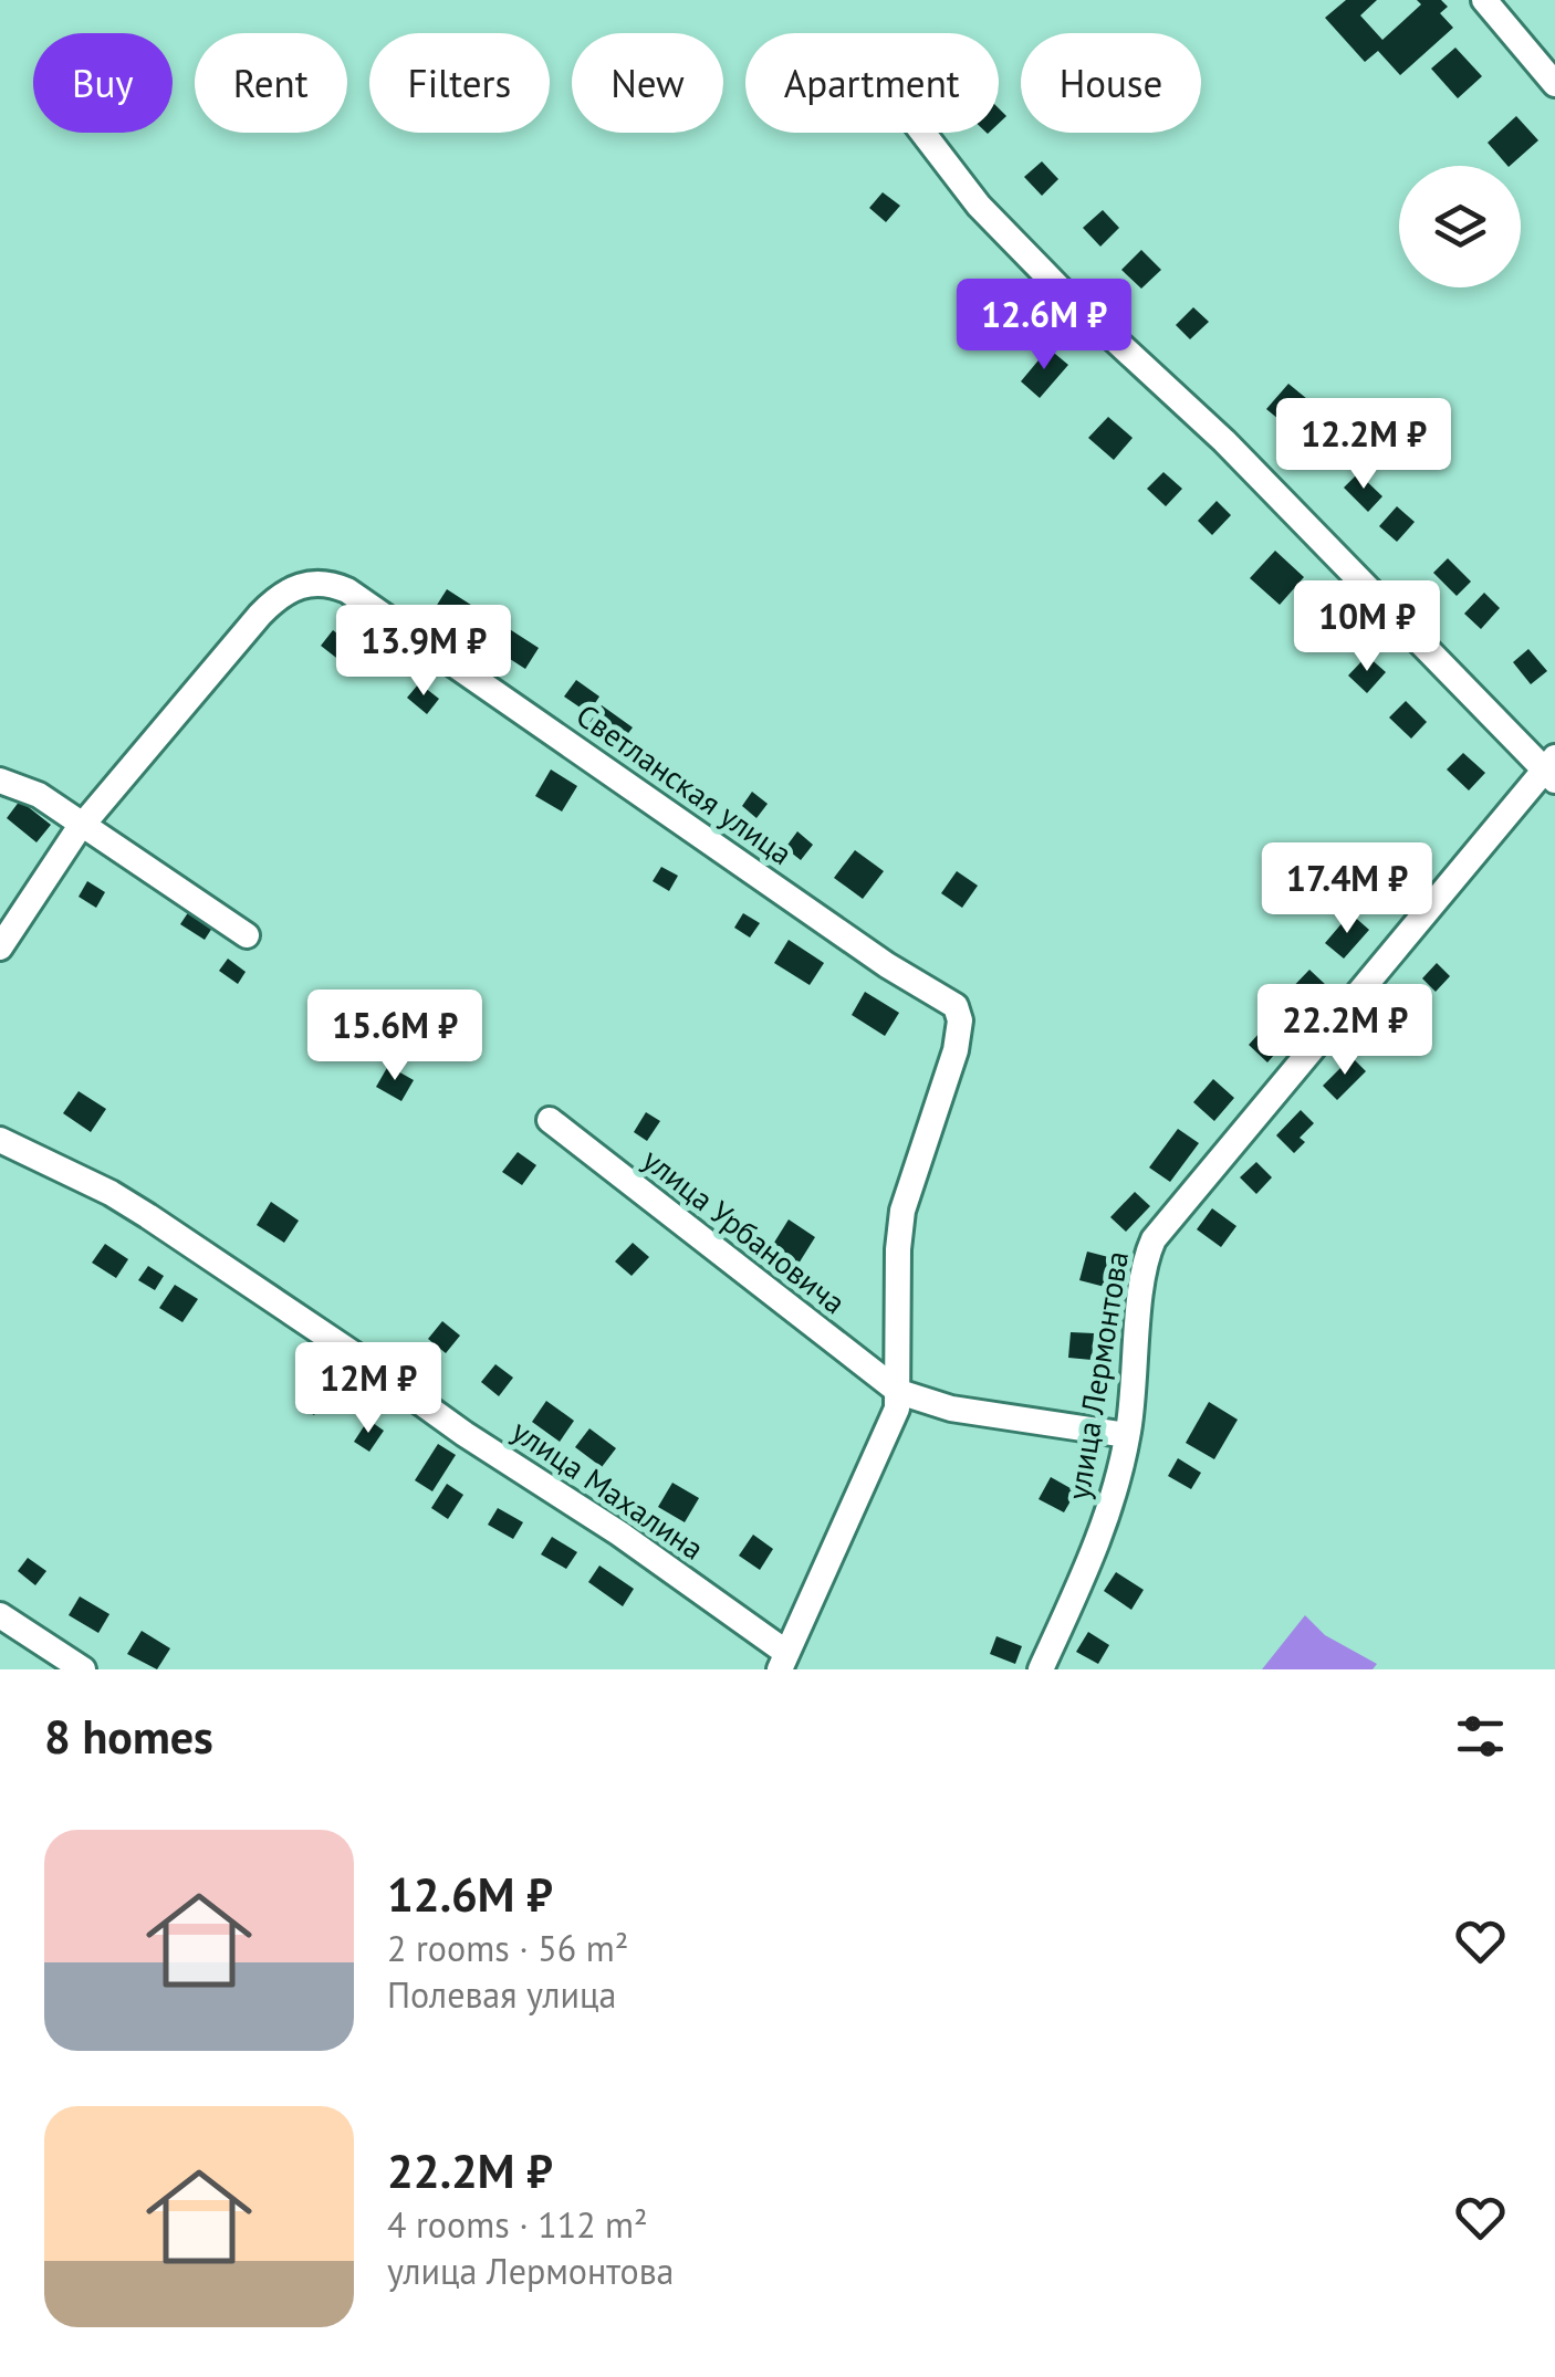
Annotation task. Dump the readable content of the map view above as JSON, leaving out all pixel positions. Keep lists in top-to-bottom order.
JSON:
{
  "streets": {
    "street": [
      "Светланская улица",
      "улица Урбановича",
      "улица Лермонтова",
      "улица Махалина"
    ]
  },
  "crossings": [
    ["Светланская улица", "улица Урбановича"]
  ],
  "page": {
    "chip": [
      "Buy",
      "Rent",
      "Filters",
      "New",
      "Apartment",
      "House"
    ],
    "price": [
      "12.6M ₽",
      "12.2M ₽",
      "10M ₽",
      "13.9M ₽",
      "17.4M ₽",
      "22.2M ₽",
      "15.6M ₽",
      "12M ₽"
    ],
    "heading": "8 homes",
    "list": [
      {
        "name": "12.6M ₽",
        "note": "2 rooms · 56 m² · Полевая улица"
      },
      {
        "name": "22.2M ₽",
        "note": "4 rooms · 112 m² · улица Лермонтова"
      }
    ]
  }
}
